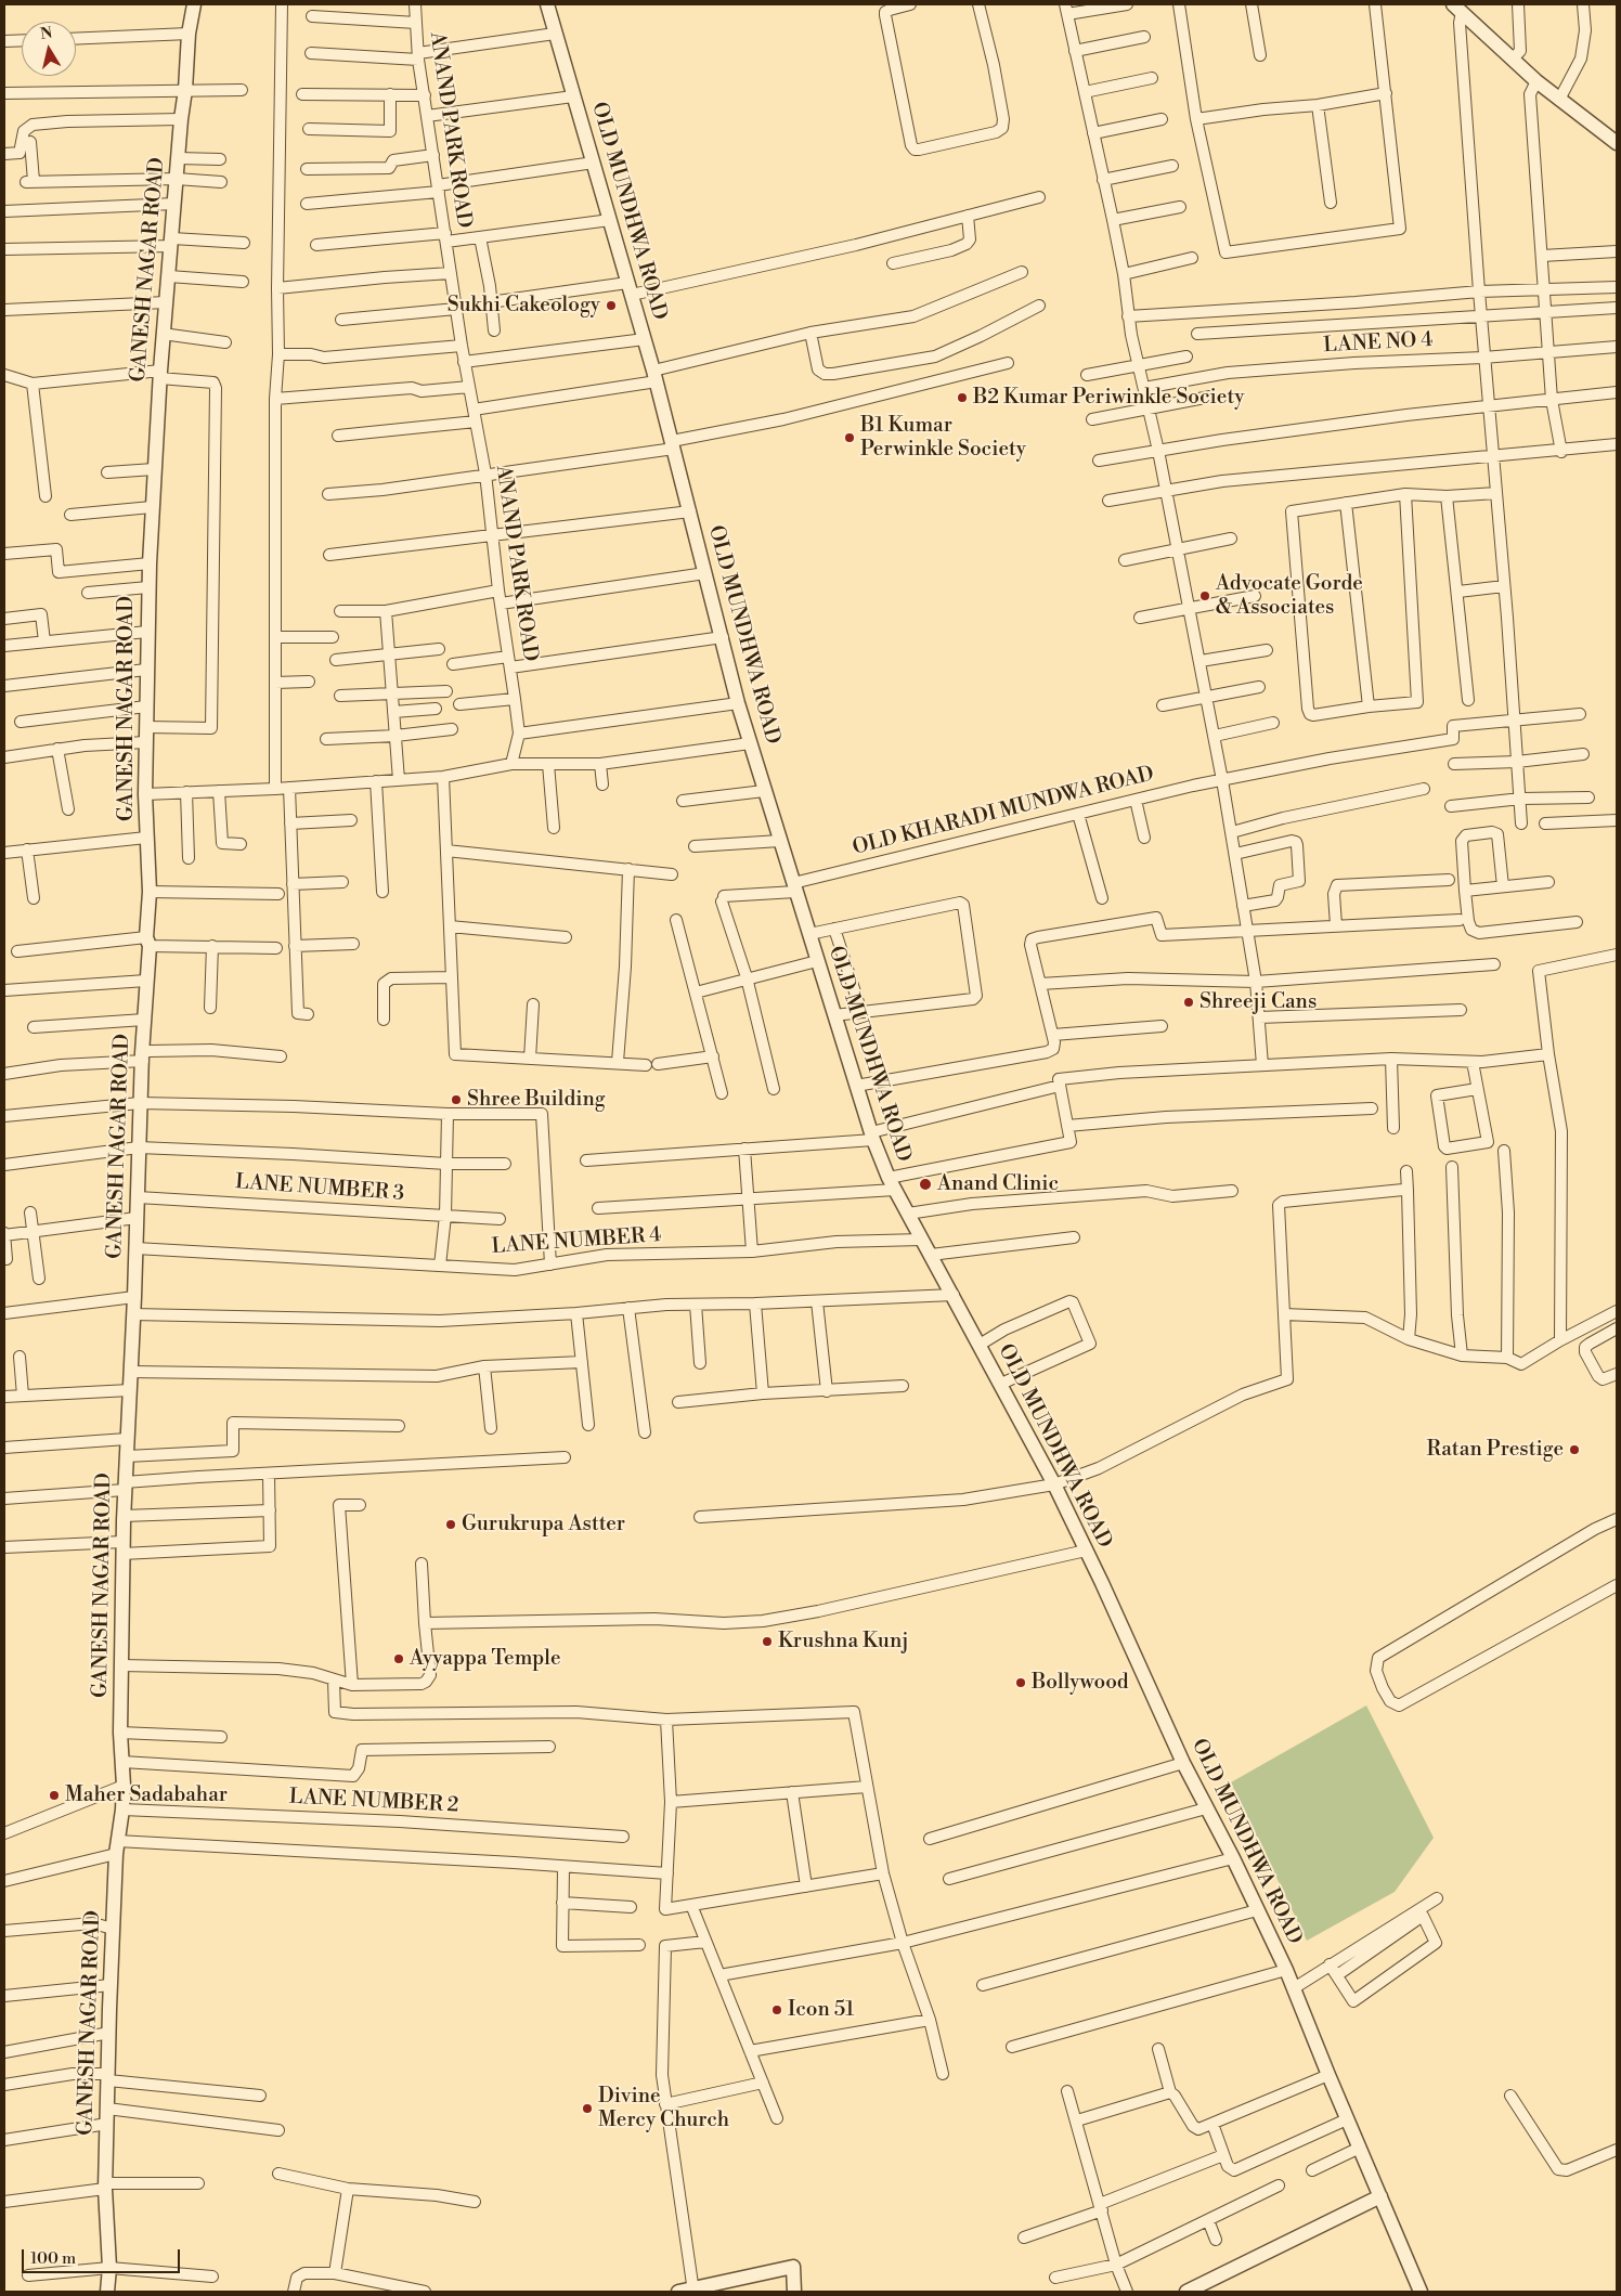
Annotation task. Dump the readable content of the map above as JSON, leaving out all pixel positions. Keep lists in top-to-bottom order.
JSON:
{
  "streets": {
    "street": [
      "ANAND PARK ROAD",
      "OLD MUNDHWA ROAD",
      "GANESH NAGAR ROAD",
      "LANE NO 4",
      "OLD KHARADI MUNDWA ROAD",
      "LANE NUMBER 3",
      "LANE NUMBER 4",
      "LANE NUMBER 2"
    ]
  },
  "crossings": [
    ["OLD MUNDHWA ROAD", "OLD KHARADI MUNDWA ROAD"],
    ["OLD MUNDHWA ROAD", "LANE NUMBER 4"],
    ["GANESH NAGAR ROAD", "LANE NUMBER 3"],
    ["GANESH NAGAR ROAD", "LANE NUMBER 4"],
    ["GANESH NAGAR ROAD", "LANE NUMBER 2"]
  ],
  "places": [
    "Sukhi Cakeology",
    "B2 Kumar Periwinkle Society",
    "B1 Kumar Perwinkle Society",
    "Advocate Gorde & Associates",
    "Shreeji Cans",
    "Shree Building",
    "Anand Clinic",
    "Ratan Prestige",
    "Gurukrupa Astter",
    "Krushna Kunj",
    "Ayyappa Temple",
    "Bollywood",
    "Maher Sadabahar",
    "Icon 51",
    "Divine Mercy Church"
  ],
  "scale_bar": "100 m",
  "north": "top"
}
